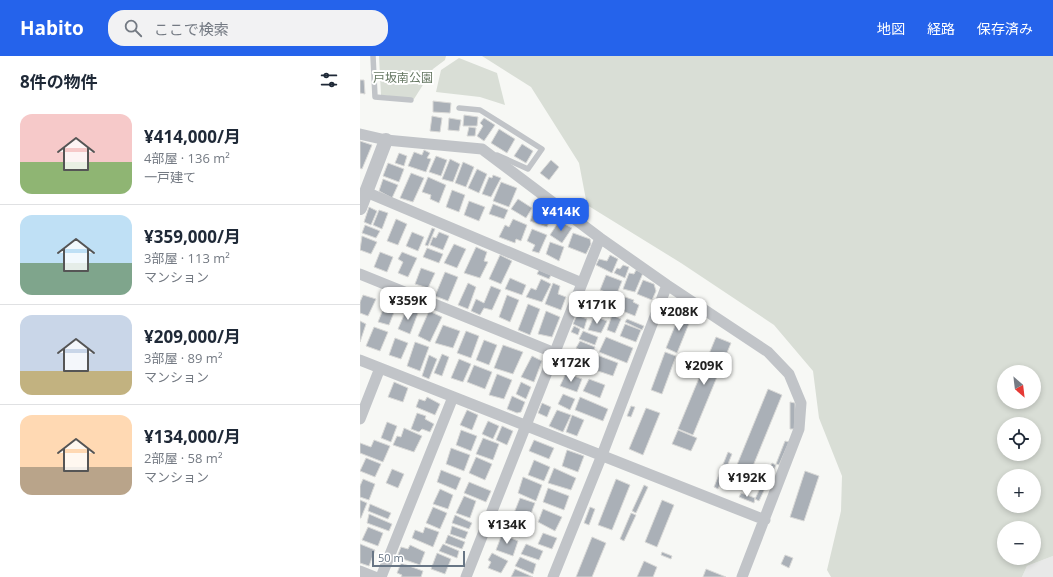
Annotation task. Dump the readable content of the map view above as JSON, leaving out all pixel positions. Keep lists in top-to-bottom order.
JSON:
{
  "parks": ["戸坂南公園"],
  "scale_bar": "50 m",
  "north": "bottom right",
  "page": {
    "header": "Habito",
    "search": "ここで検索",
    "nav": ["地図", "経路", "保存済み"],
    "heading": "8件の物件",
    "list": [
      {
        "name": "¥414,000/月",
        "note": "4部屋 · 136 m² · 一戸建て"
      },
      {
        "name": "¥359,000/月",
        "note": "3部屋 · 113 m² · マンション"
      },
      {
        "name": "¥209,000/月",
        "note": "3部屋 · 89 m² · マンション"
      },
      {
        "name": "¥134,000/月",
        "note": "2部屋 · 58 m² · マンション"
      }
    ],
    "price": [
      "¥414K",
      "¥359K",
      "¥171K",
      "¥208K",
      "¥172K",
      "¥209K",
      "¥192K",
      "¥134K"
    ],
    "map_buttons": ["+", "−"],
    "scale": "50 m"
  }
}
